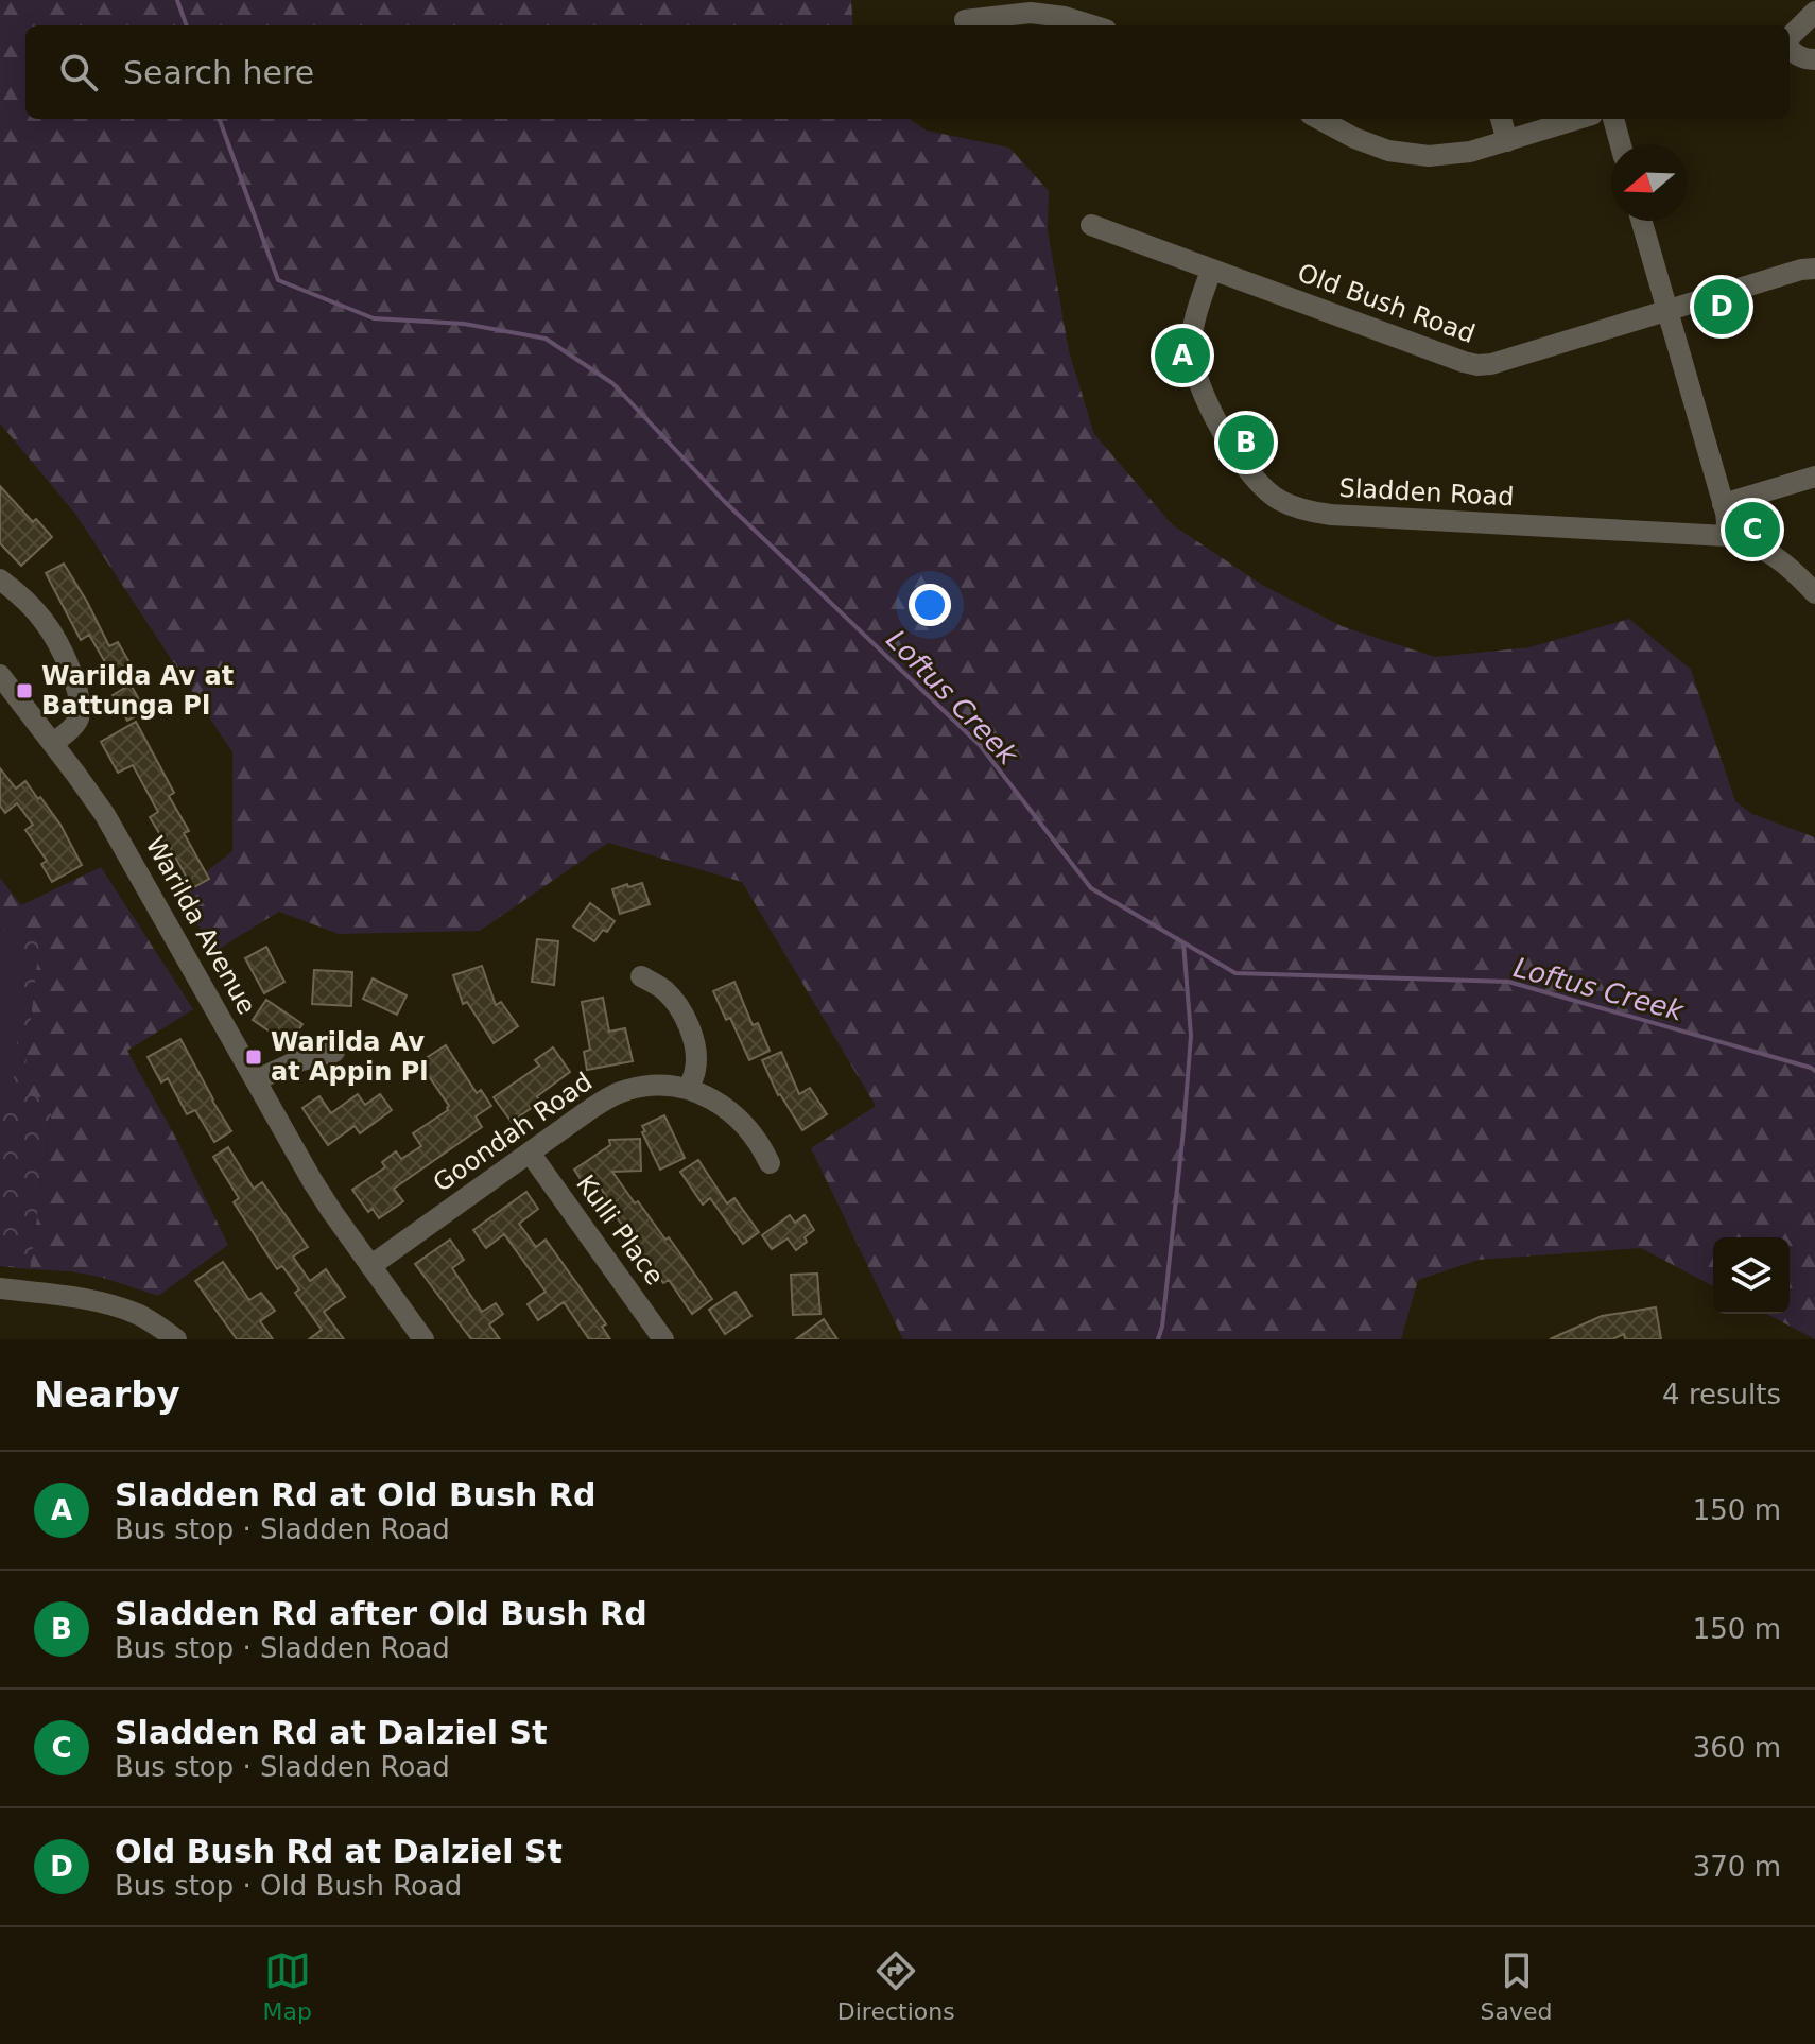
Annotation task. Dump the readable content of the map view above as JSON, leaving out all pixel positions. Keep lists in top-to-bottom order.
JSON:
{
  "streets": {
    "street": [
      "Old Bush Road",
      "Sladden Road",
      "Warilda Avenue",
      "Goondah Road",
      "Kulli Place"
    ]
  },
  "crossings": [
    ["Old Bush Road", "Sladden Road"],
    ["Warilda Avenue", "Goondah Road"],
    ["Goondah Road", "Kulli Place"]
  ],
  "water": ["Loftus Creek"],
  "places": {
    "transit": ["Warilda Av at Battunga Pl", "Warilda Av at Appin Pl"]
  },
  "north": "left",
  "page": {
    "search": "Search here",
    "pins": [
      "D",
      "A",
      "B",
      "C"
    ],
    "heading": ["Nearby", "4 results"],
    "list": [
      {
        "mark": "A",
        "name": "Sladden Rd at Old Bush Rd",
        "note": "Bus stop · Sladden Road",
        "value": "150 m"
      },
      {
        "mark": "B",
        "name": "Sladden Rd after Old Bush Rd",
        "note": "Bus stop · Sladden Road",
        "value": "150 m"
      },
      {
        "mark": "C",
        "name": "Sladden Rd at Dalziel St",
        "note": "Bus stop · Sladden Road",
        "value": "360 m"
      },
      {
        "mark": "D",
        "name": "Old Bush Rd at Dalziel St",
        "note": "Bus stop · Old Bush Road",
        "value": "370 m"
      }
    ],
    "nav": ["Map", "Directions", "Saved"]
  }
}
